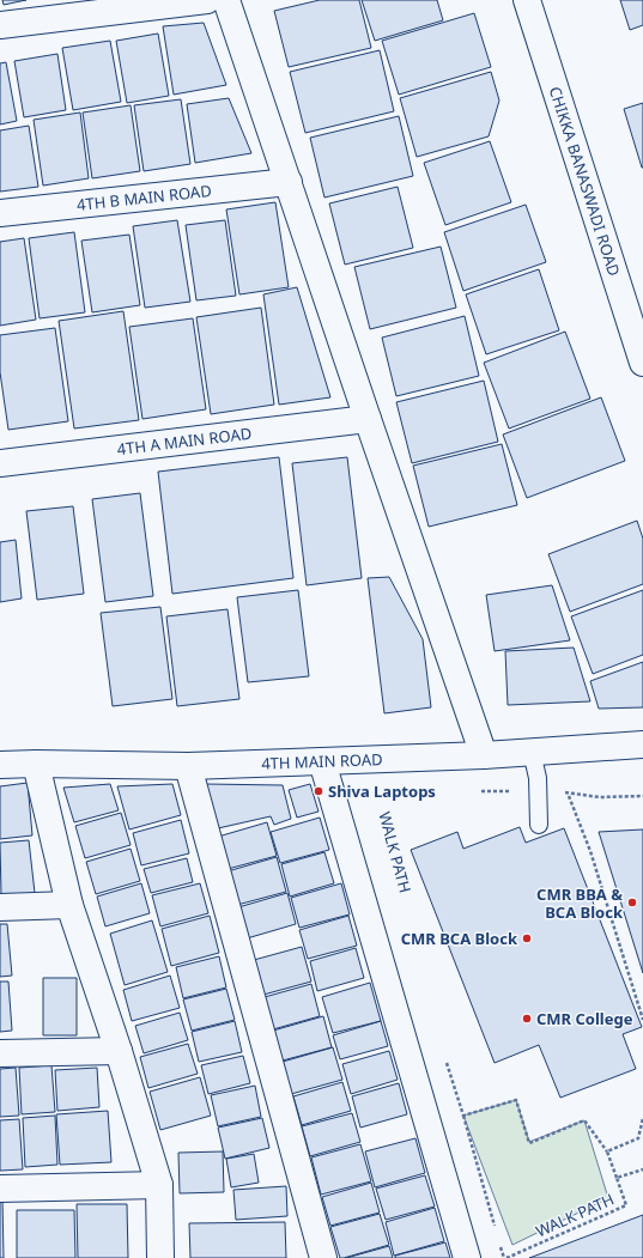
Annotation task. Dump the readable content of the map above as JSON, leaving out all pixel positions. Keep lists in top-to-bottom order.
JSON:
{
  "streets": {
    "street": [
      "CHIKKA BANASWADI ROAD",
      "4TH B MAIN ROAD",
      "4TH A MAIN ROAD",
      "4TH MAIN ROAD"
    ],
    "path": ["WALK PATH"]
  },
  "places": [
    "Shiva Laptops",
    "CMR BBA & BCA Block",
    "CMR BCA Block",
    "CMR College"
  ]
}
